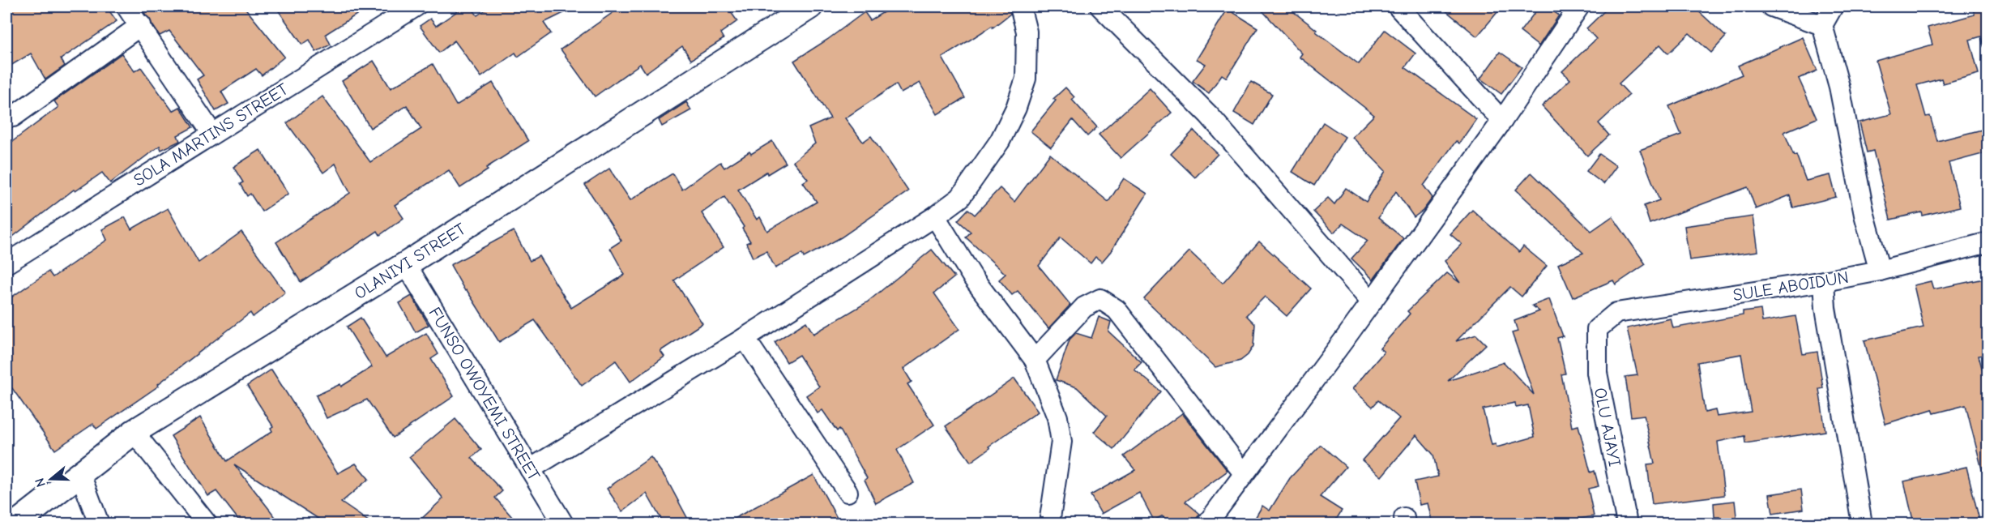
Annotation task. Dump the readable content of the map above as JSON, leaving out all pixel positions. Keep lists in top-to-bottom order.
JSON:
{
  "streets": {
    "street": [
      "SOLA MARTINS STREET",
      "OLANIYI STREET",
      "SULE ABOIDUN",
      "FUNSO OWOYEMI STREET",
      "OLU AJAYI"
    ]
  },
  "crossings": [
    ["OLANIYI STREET", "FUNSO OWOYEMI STREET"],
    ["SULE ABOIDUN", "OLU AJAYI"]
  ],
  "north": "left"
}
